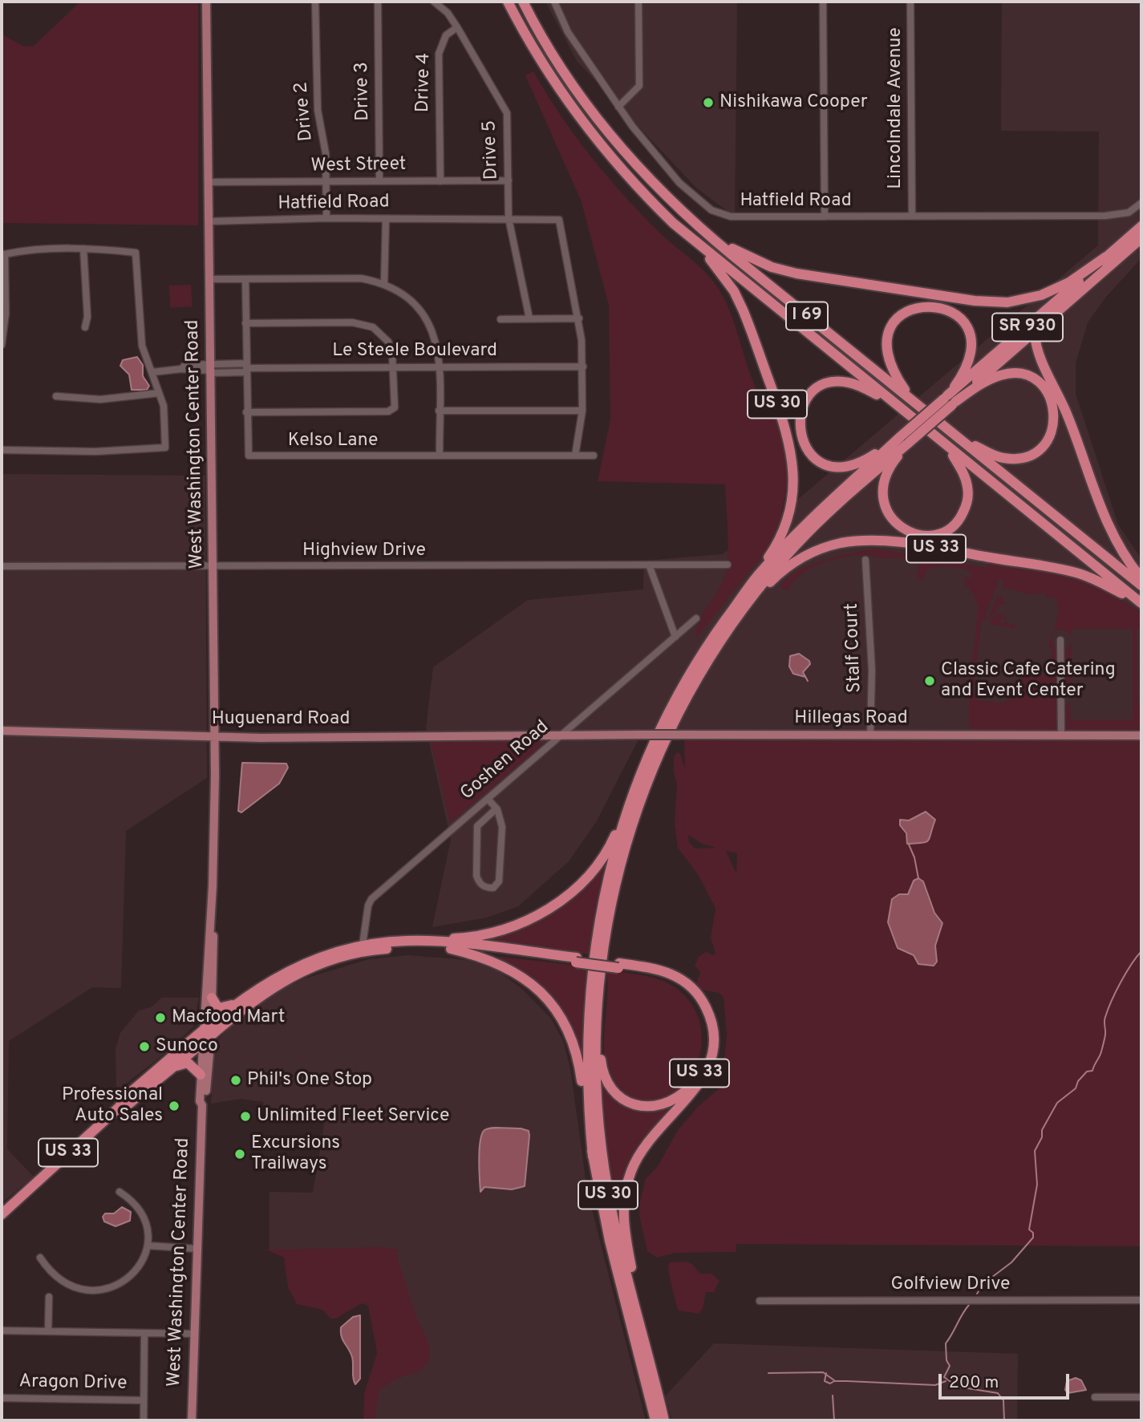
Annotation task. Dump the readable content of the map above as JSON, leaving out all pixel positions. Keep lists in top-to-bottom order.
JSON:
{
  "streets": {
    "highway": [
      "I 69",
      "SR 930",
      "US 30",
      "US 33"
    ],
    "main road": ["West Washington Center Road", "Hillegas Road", "Huguenard Road"],
    "street": [
      "Drive 4",
      "Drive 3",
      "Lincolndale Avenue",
      "Drive 2",
      "Drive 5",
      "West Street",
      "Hatfield Road",
      "Le Steele Boulevard",
      "Kelso Lane",
      "Highview Drive",
      "Stalf Court",
      "Goshen Road",
      "Golfview Drive",
      "Aragon Drive"
    ]
  },
  "crossings": [
    ["Drive 4", "Drive 5"],
    ["Drive 4", "West Street"],
    ["Drive 3", "West Street"],
    ["Lincolndale Avenue", "Hatfield Road"],
    ["Drive 2", "West Street"],
    ["Drive 2", "Hatfield Road"],
    ["Drive 5", "West Street"],
    ["Drive 5", "Hatfield Road"],
    ["West Street", "West Washington Center Road"],
    ["Hatfield Road", "West Washington Center Road"],
    ["I 69", "US 30"],
    ["I 69", "US 33"],
    ["Le Steele Boulevard", "Kelso Lane"],
    ["Le Steele Boulevard", "West Washington Center Road"],
    ["US 30", "US 33"],
    ["West Washington Center Road", "US 33"],
    ["West Washington Center Road", "Highview Drive"],
    ["West Washington Center Road", "Huguenard Road"],
    ["US 33", "Goshen Road"],
    ["Stalf Court", "Hillegas Road"],
    ["Hillegas Road", "Huguenard Road"],
    ["Hillegas Road", "Goshen Road"],
    ["Huguenard Road", "Goshen Road"]
  ],
  "places": [
    "Nishikawa Cooper",
    "Classic Cafe Catering and Event Center",
    "Macfood Mart",
    "Sunoco",
    "Phil's One Stop",
    "Professional Auto Sales",
    "Unlimited Fleet Service",
    "Excursions Trailways"
  ],
  "scale_bar": "200 m"
}
